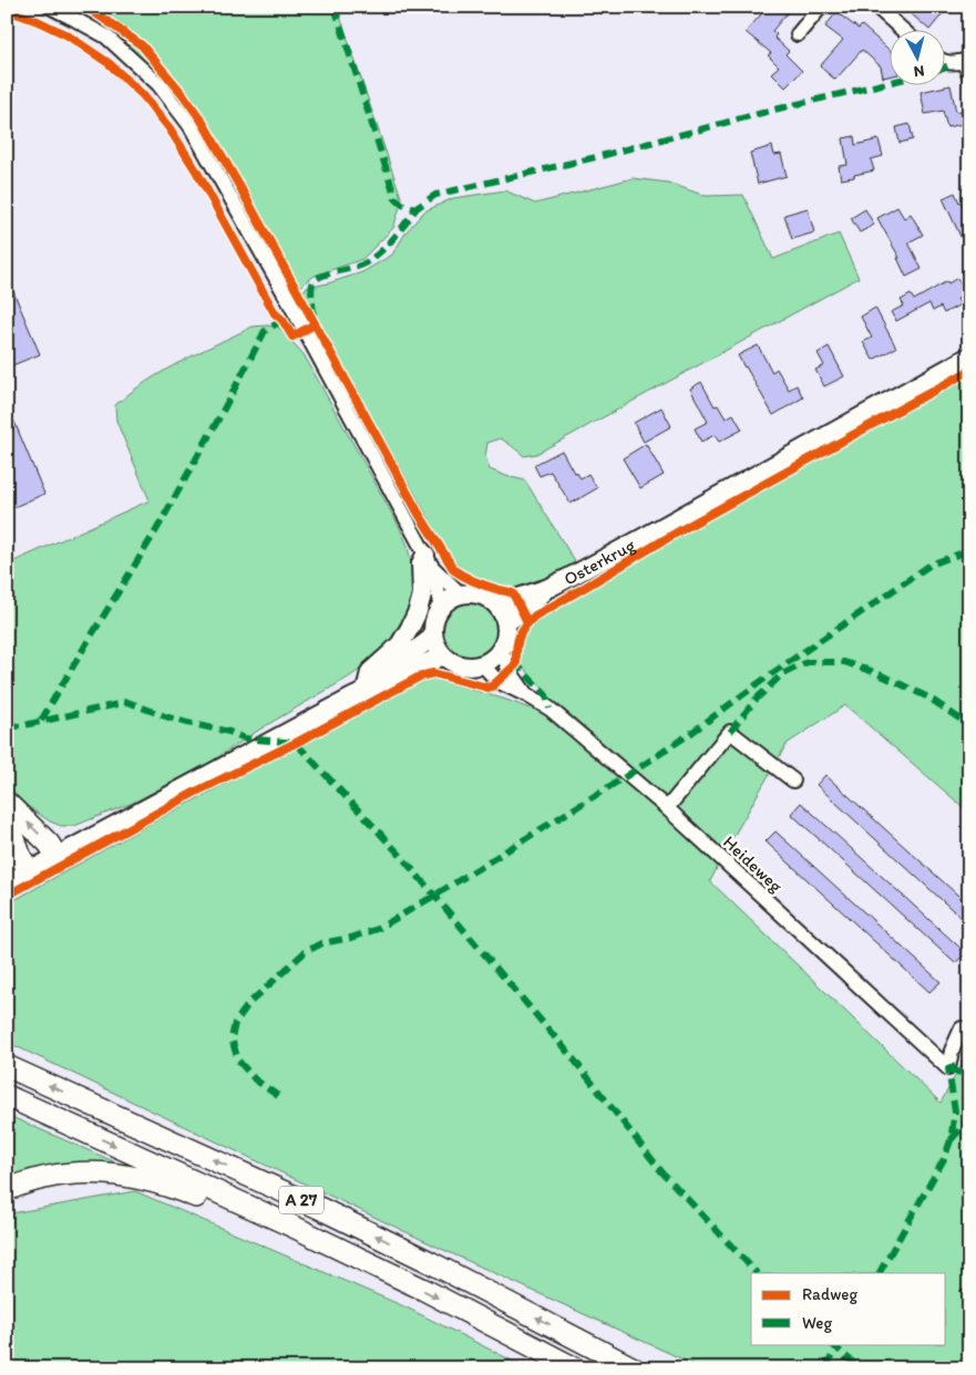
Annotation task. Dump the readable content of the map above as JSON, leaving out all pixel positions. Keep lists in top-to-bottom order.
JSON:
{
  "streets": {
    "highway": ["A 27"],
    "main road": ["Osterkrug"],
    "street": ["Heideweg"]
  },
  "crossings": [
    ["Osterkrug", "Heideweg"]
  ],
  "legend": ["Radweg", "Weg"],
  "north": "bottom"
}
